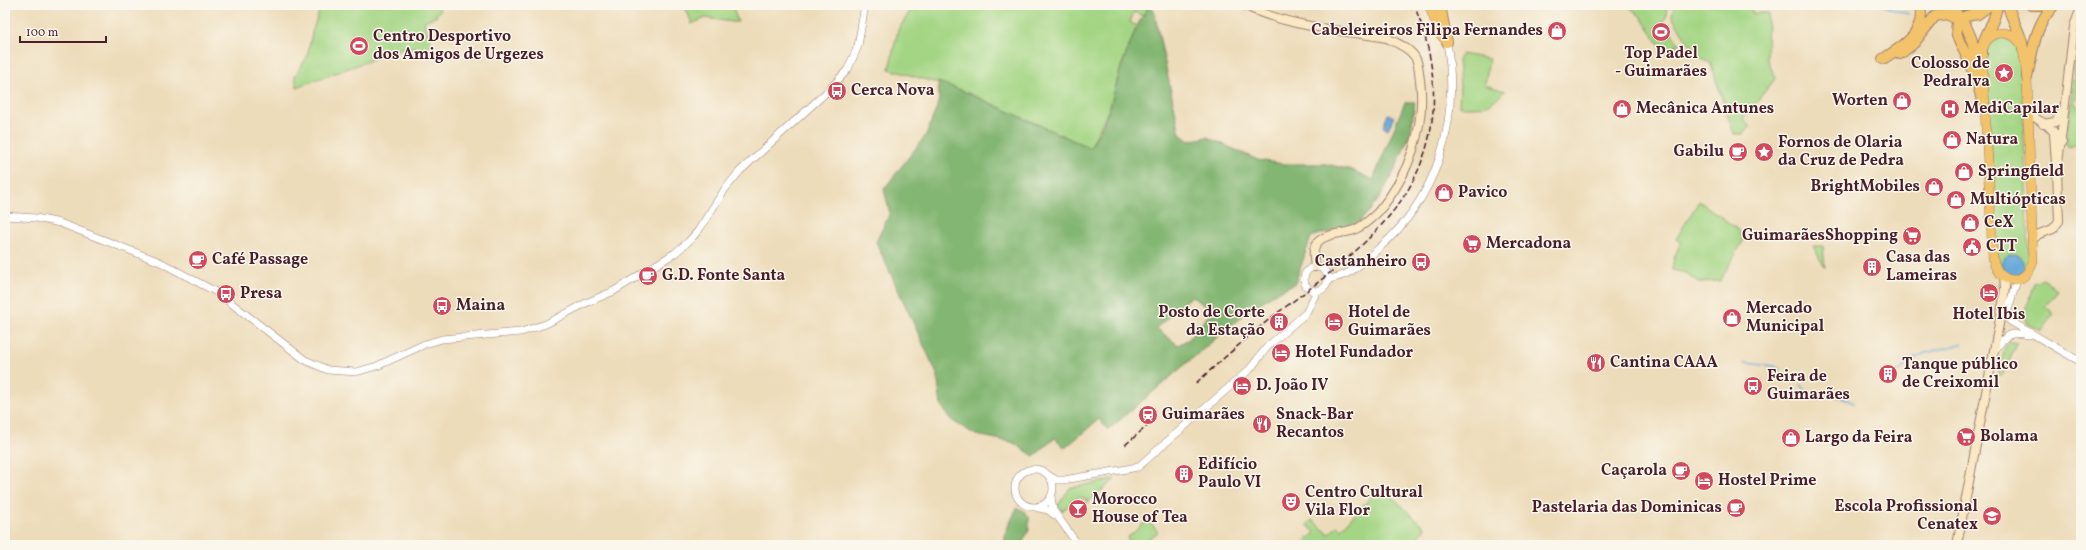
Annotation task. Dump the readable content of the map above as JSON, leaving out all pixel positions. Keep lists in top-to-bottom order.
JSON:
{
  "places": {
    "shop": [
      "Cabeleireiros Filipa Fernandes",
      "Worten",
      "Mecânica Antunes",
      "Natura",
      "Springfield",
      "BrightMobiles",
      "Pavico",
      "Multiópticas",
      "CeX",
      "Mercado Municipal",
      "Largo da Feira"
    ],
    "sports": ["Top Padel - Guimarães", "Centro Desportivo dos Amigos de Urgezes"],
    "place": ["Colosso de Pedralva", "Fornos de Olaria da Cruz de Pedra"],
    "bus stop": [
      "Cerca Nova",
      "Castanheiro",
      "Presa",
      "Maina",
      "Feira de Guimarães"
    ],
    "hospital": ["MediCapilar"],
    "cafe": [
      "Gabilu",
      "Café Passage",
      "G.D. Fonte Santa",
      "Caçarola",
      "Pastelaria das Dominicas"
    ],
    "supermarket": ["GuimarãesShopping", "Mercadona", "Bolama"],
    "public building": ["CTT"],
    "building": [
      "Casa das Lameiras",
      "Posto de Corte da Estação",
      "Tanque público de Creixomil",
      "Edifício Paulo VI"
    ],
    "hotel": [
      "Hotel Ibis",
      "Hotel de Guimarães",
      "Hotel Fundador",
      "D. João IV",
      "Hostel Prime"
    ],
    "restaurant": ["Cantina CAAA", "Snack-Bar Recantos"],
    "station": ["Guimarães"],
    "theatre": ["Centro Cultural Vila Flor"],
    "bar": ["Morocco House of Tea"],
    "school or university": ["Escola Profissional Cenatex"]
  },
  "scale_bar": "100 m"
}
